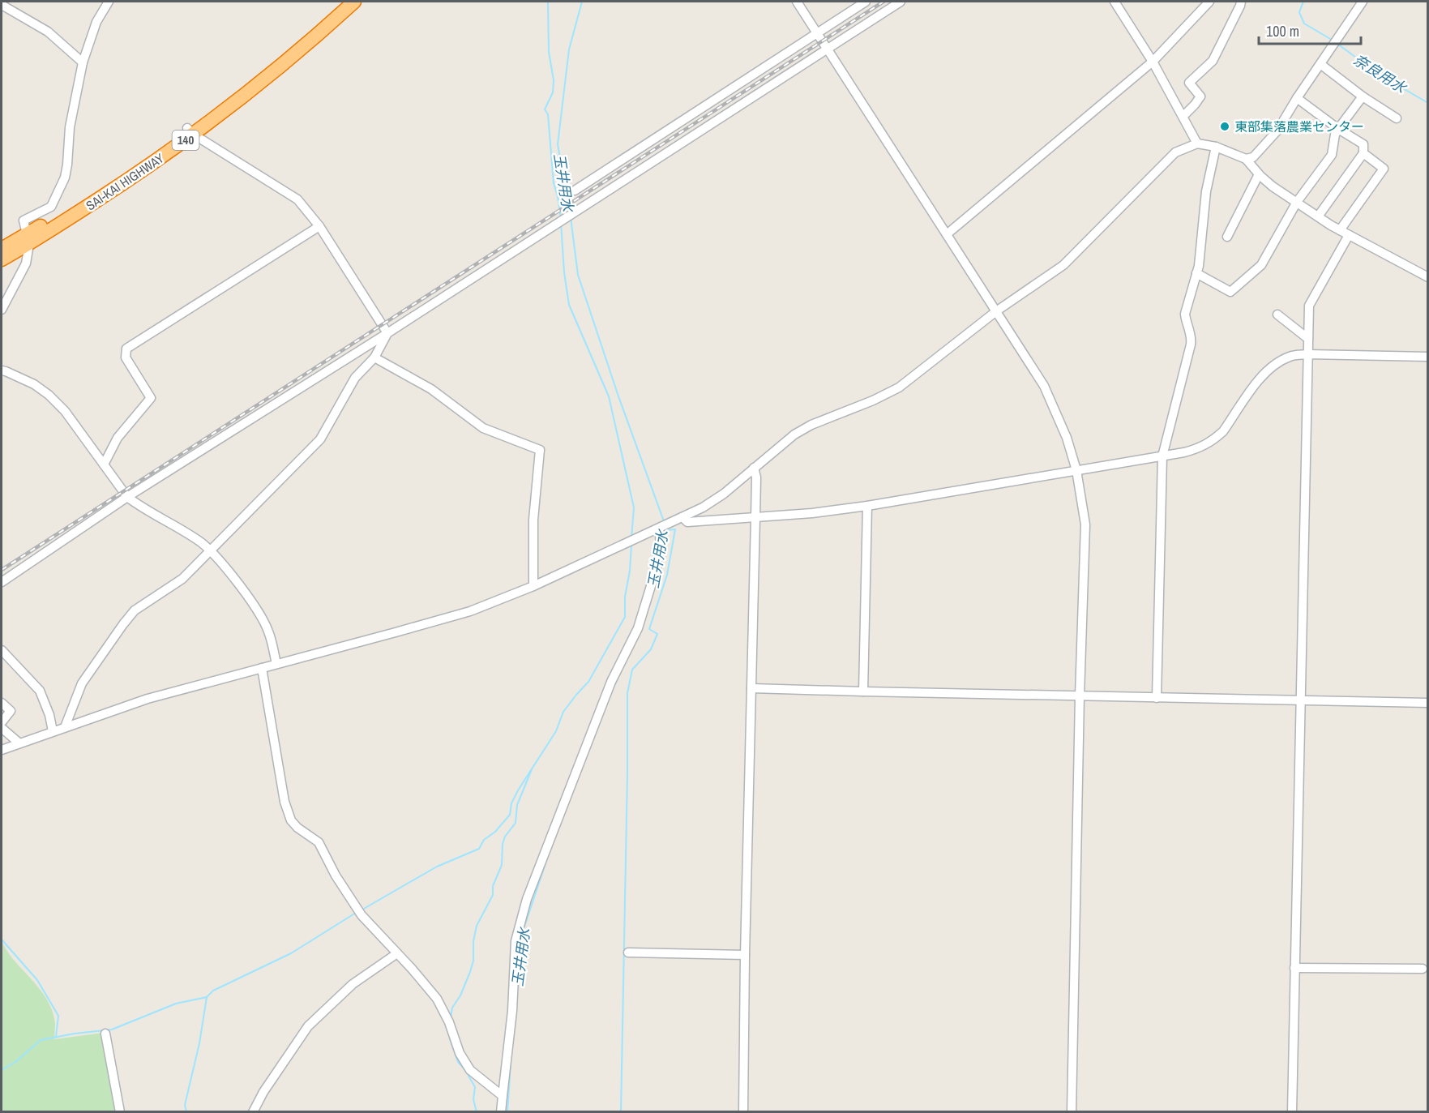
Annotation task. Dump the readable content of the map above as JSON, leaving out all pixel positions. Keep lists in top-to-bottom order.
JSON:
{
  "streets": {
    "highway": ["140", "SAI-KAI HIGHWAY"]
  },
  "water": ["奈良用水", "玉井用水"],
  "places": ["東部集落農業センター"],
  "scale_bar": "100 m"
}
